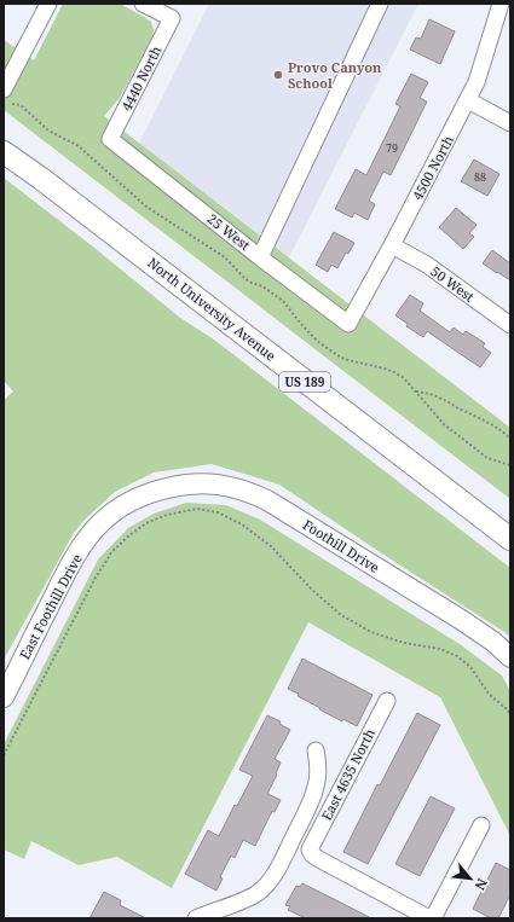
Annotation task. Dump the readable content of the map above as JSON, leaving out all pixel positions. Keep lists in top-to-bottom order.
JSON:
{
  "streets": {
    "highway": ["North University Avenue", "US 189"],
    "main road": ["Foothill Drive", "East Foothill Drive"],
    "street": [
      "4440 North",
      "4500 North",
      "25 West",
      "50 West",
      "East 4635 North"
    ]
  },
  "crossings": [
    ["4440 North", "25 West"],
    ["4500 North", "25 West"],
    ["4500 North", "50 West"],
    ["Foothill Drive", "East Foothill Drive"]
  ],
  "places": ["Provo Canyon School"],
  "house_numbers": ["79", "88"],
  "north": "bottom right"
}
